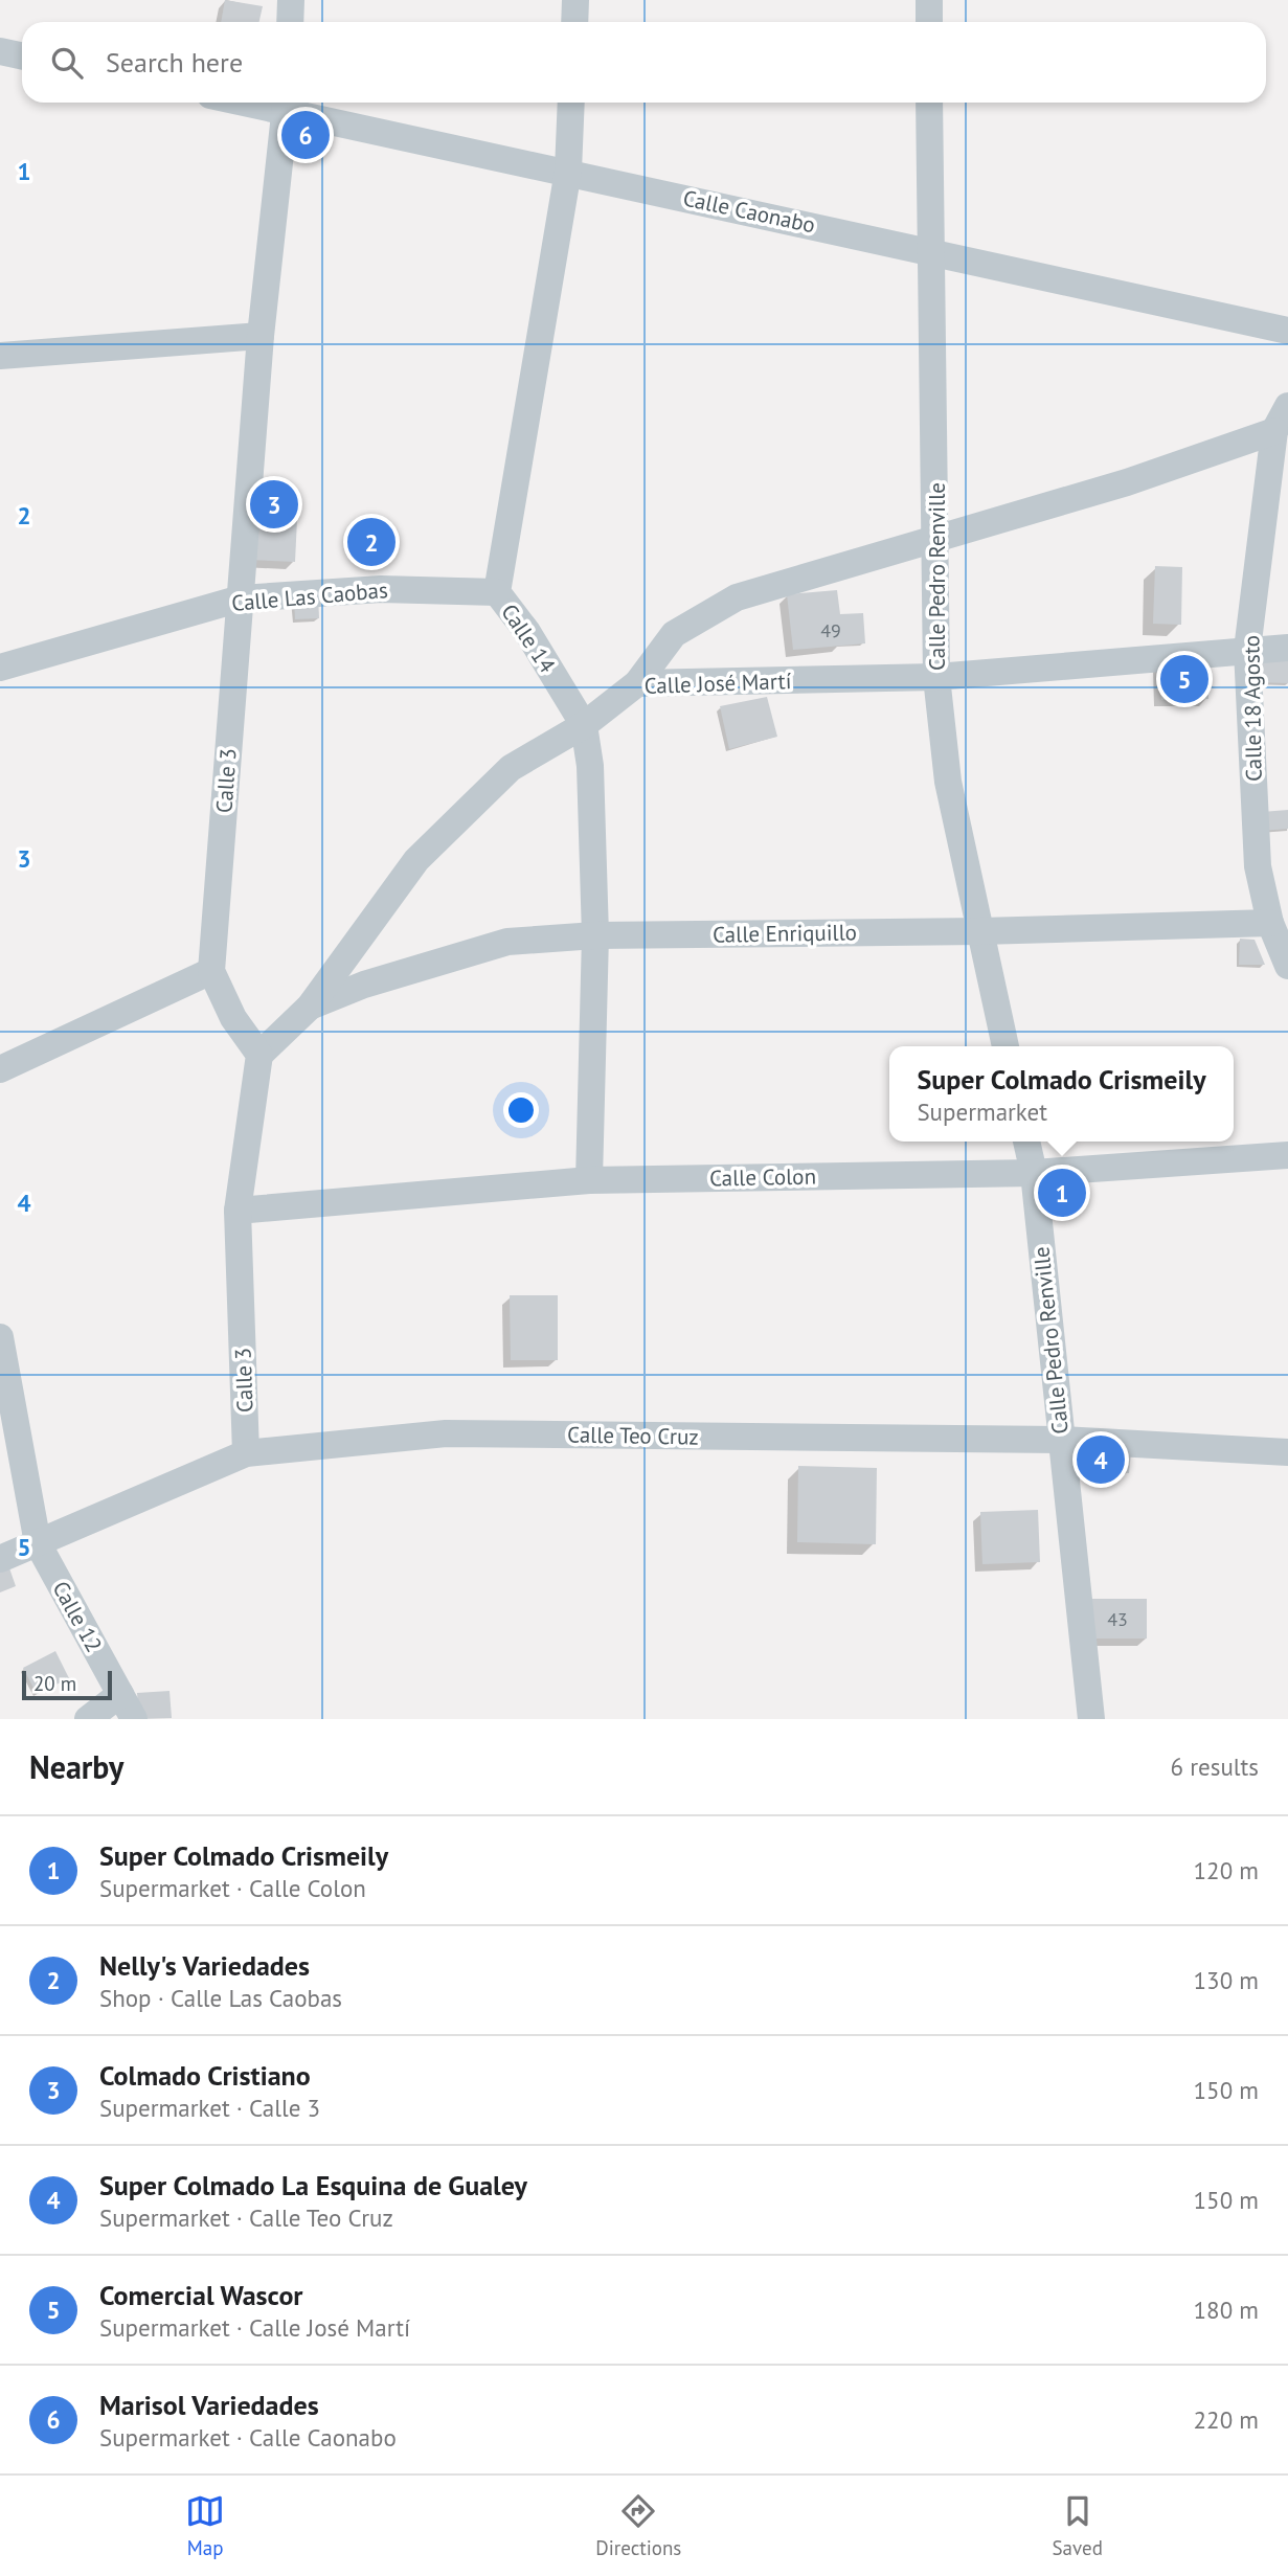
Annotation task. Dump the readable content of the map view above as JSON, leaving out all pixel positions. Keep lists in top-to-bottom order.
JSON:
{
  "streets": {
    "street": [
      "Calle Caonabo",
      "Calle Pedro Renville",
      "Calle Las Caobas",
      "Calle 14",
      "Calle José Martí",
      "Calle 18 Agosto",
      "Calle 3",
      "Calle Enriquillo",
      "Calle Colon",
      "Calle Teo Cruz",
      "Calle 12"
    ]
  },
  "crossings": [
    ["Calle Caonabo", "Calle Pedro Renville"],
    ["Calle Caonabo", "Calle 14"],
    ["Calle Caonabo", "Calle 3"],
    ["Calle Pedro Renville", "Calle José Martí"],
    ["Calle Pedro Renville", "Calle Enriquillo"],
    ["Calle Pedro Renville", "Calle Colon"],
    ["Calle Pedro Renville", "Calle Teo Cruz"],
    ["Calle Las Caobas", "Calle 14"],
    ["Calle Las Caobas", "Calle 3"],
    ["Calle 14", "Calle José Martí"],
    ["Calle 14", "Calle Enriquillo"],
    ["Calle 14", "Calle Colon"],
    ["Calle José Martí", "Calle 18 Agosto"],
    ["Calle José Martí", "Calle 3"],
    ["Calle José Martí", "Calle Enriquillo"],
    ["Calle 18 Agosto", "Calle Enriquillo"],
    ["Calle 3", "Calle Colon"],
    ["Calle 3", "Calle Teo Cruz"],
    ["Calle Teo Cruz", "Calle 12"]
  ],
  "house_numbers": ["49", "43"],
  "scale_bar": "20 m",
  "page": {
    "search": "Search here",
    "pins": [
      "6",
      "3",
      "2",
      "5",
      "1",
      "4"
    ],
    "popup": ["Super Colmado Crismeily", "Supermarket"],
    "scale": "20 m",
    "heading": ["Nearby", "6 results"],
    "list": [
      {
        "mark": "1",
        "name": "Super Colmado Crismeily",
        "note": "Supermarket · Calle Colon",
        "value": "120 m"
      },
      {
        "mark": "2",
        "name": "Nelly's Variedades",
        "note": "Shop · Calle Las Caobas",
        "value": "130 m"
      },
      {
        "mark": "3",
        "name": "Colmado Cristiano",
        "note": "Supermarket · Calle 3",
        "value": "150 m"
      },
      {
        "mark": "4",
        "name": "Super Colmado La Esquina de Gualey",
        "note": "Supermarket · Calle Teo Cruz",
        "value": "150 m"
      },
      {
        "mark": "5",
        "name": "Comercial Wascor",
        "note": "Supermarket · Calle José Martí",
        "value": "180 m"
      },
      {
        "mark": "6",
        "name": "Marisol Variedades",
        "note": "Supermarket · Calle Caonabo",
        "value": "220 m"
      }
    ],
    "nav": ["Map", "Directions", "Saved"]
  },
  "grid": {
    "rows": [
      "1",
      "2",
      "3",
      "4",
      "5"
    ]
  }
}
